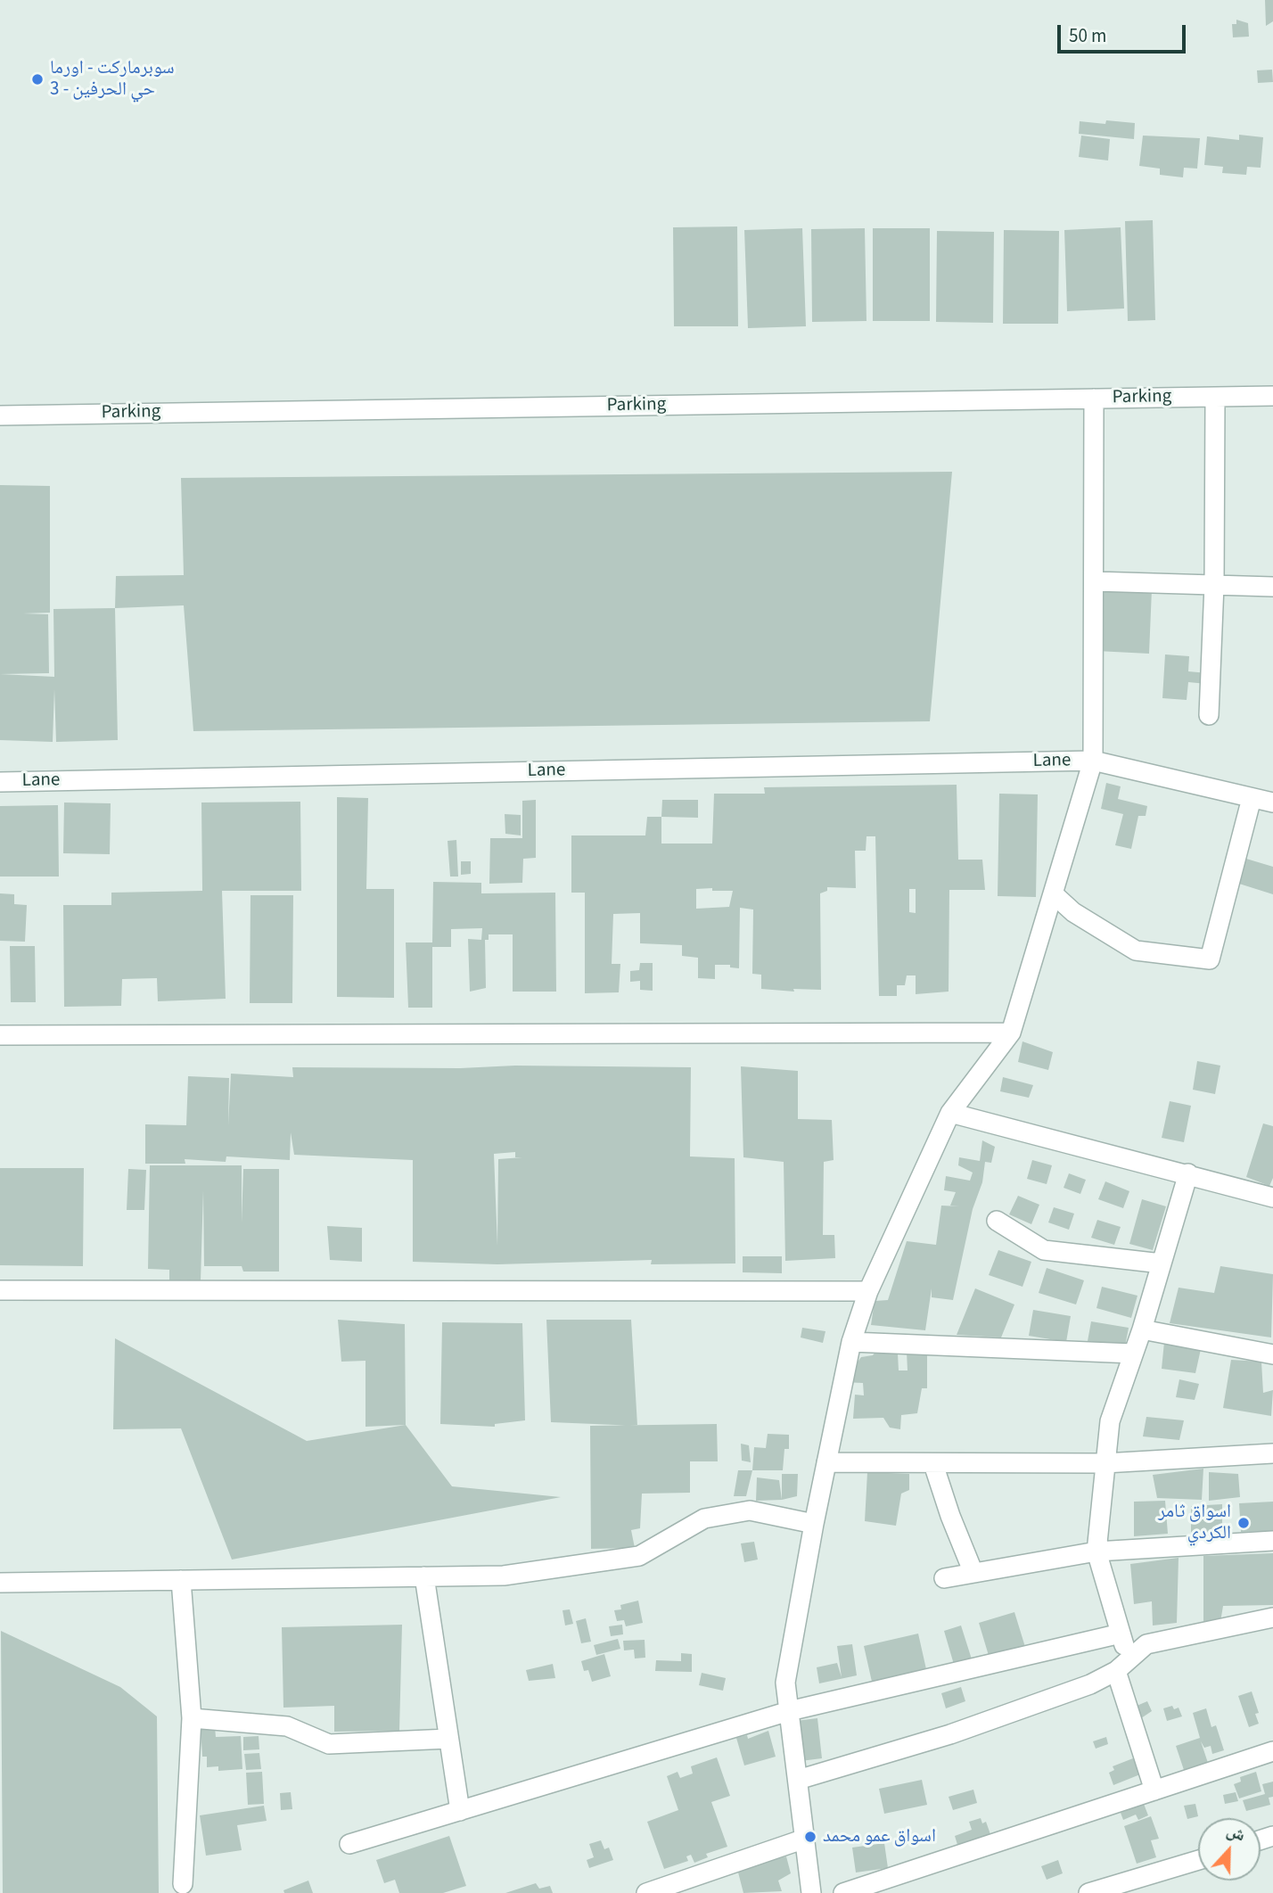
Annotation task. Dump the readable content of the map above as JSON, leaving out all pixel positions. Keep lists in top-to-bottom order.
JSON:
{
  "streets": {
    "street": ["Parking", "Lane"]
  },
  "places": ["سوبرماركت - اورما 3 - حي الحرفين", "اسواق ثامر الكردي", "اسواق عمو محمد"],
  "scale_bar": "50 m",
  "north": "top"
}
